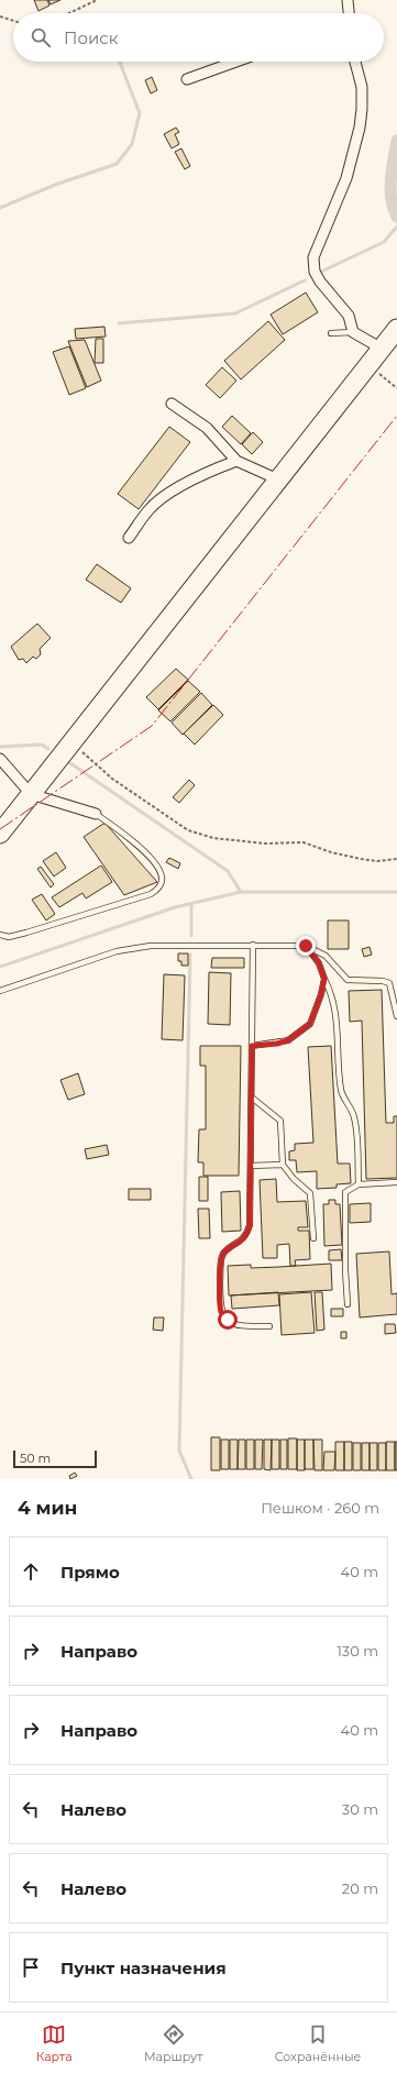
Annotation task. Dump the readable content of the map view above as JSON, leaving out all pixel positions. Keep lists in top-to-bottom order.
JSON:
{
  "scale_bar": "50 m",
  "page": {
    "search": "Поиск",
    "scale": "50 m",
    "heading": ["4 мин", "Пешком · 260 m"],
    "list": [
      ["Прямо", "40 m"],
      ["Направо", "130 m"],
      ["Направо", "40 m"],
      ["Налево", "30 m"],
      ["Налево", "20 m"],
      "Пункт назначения"
    ],
    "nav": ["Карта", "Маршрут", "Сохранённые"]
  }
}
